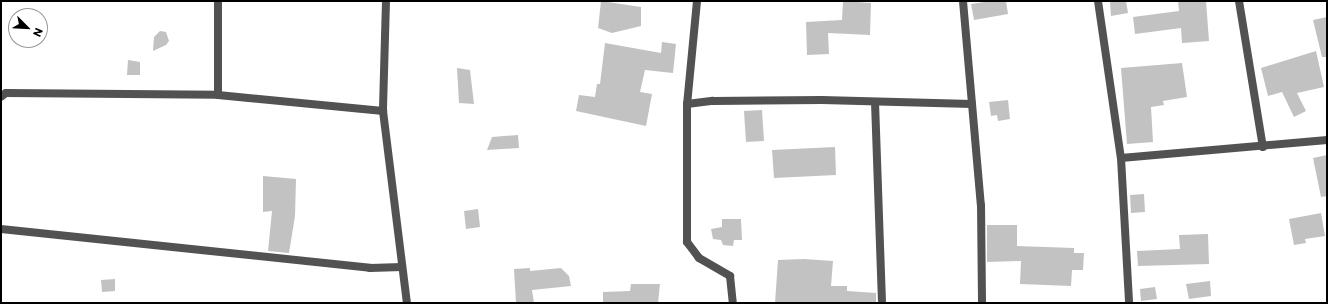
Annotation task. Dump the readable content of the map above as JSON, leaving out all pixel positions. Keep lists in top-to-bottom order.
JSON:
{
  "north": "bottom right"
}
